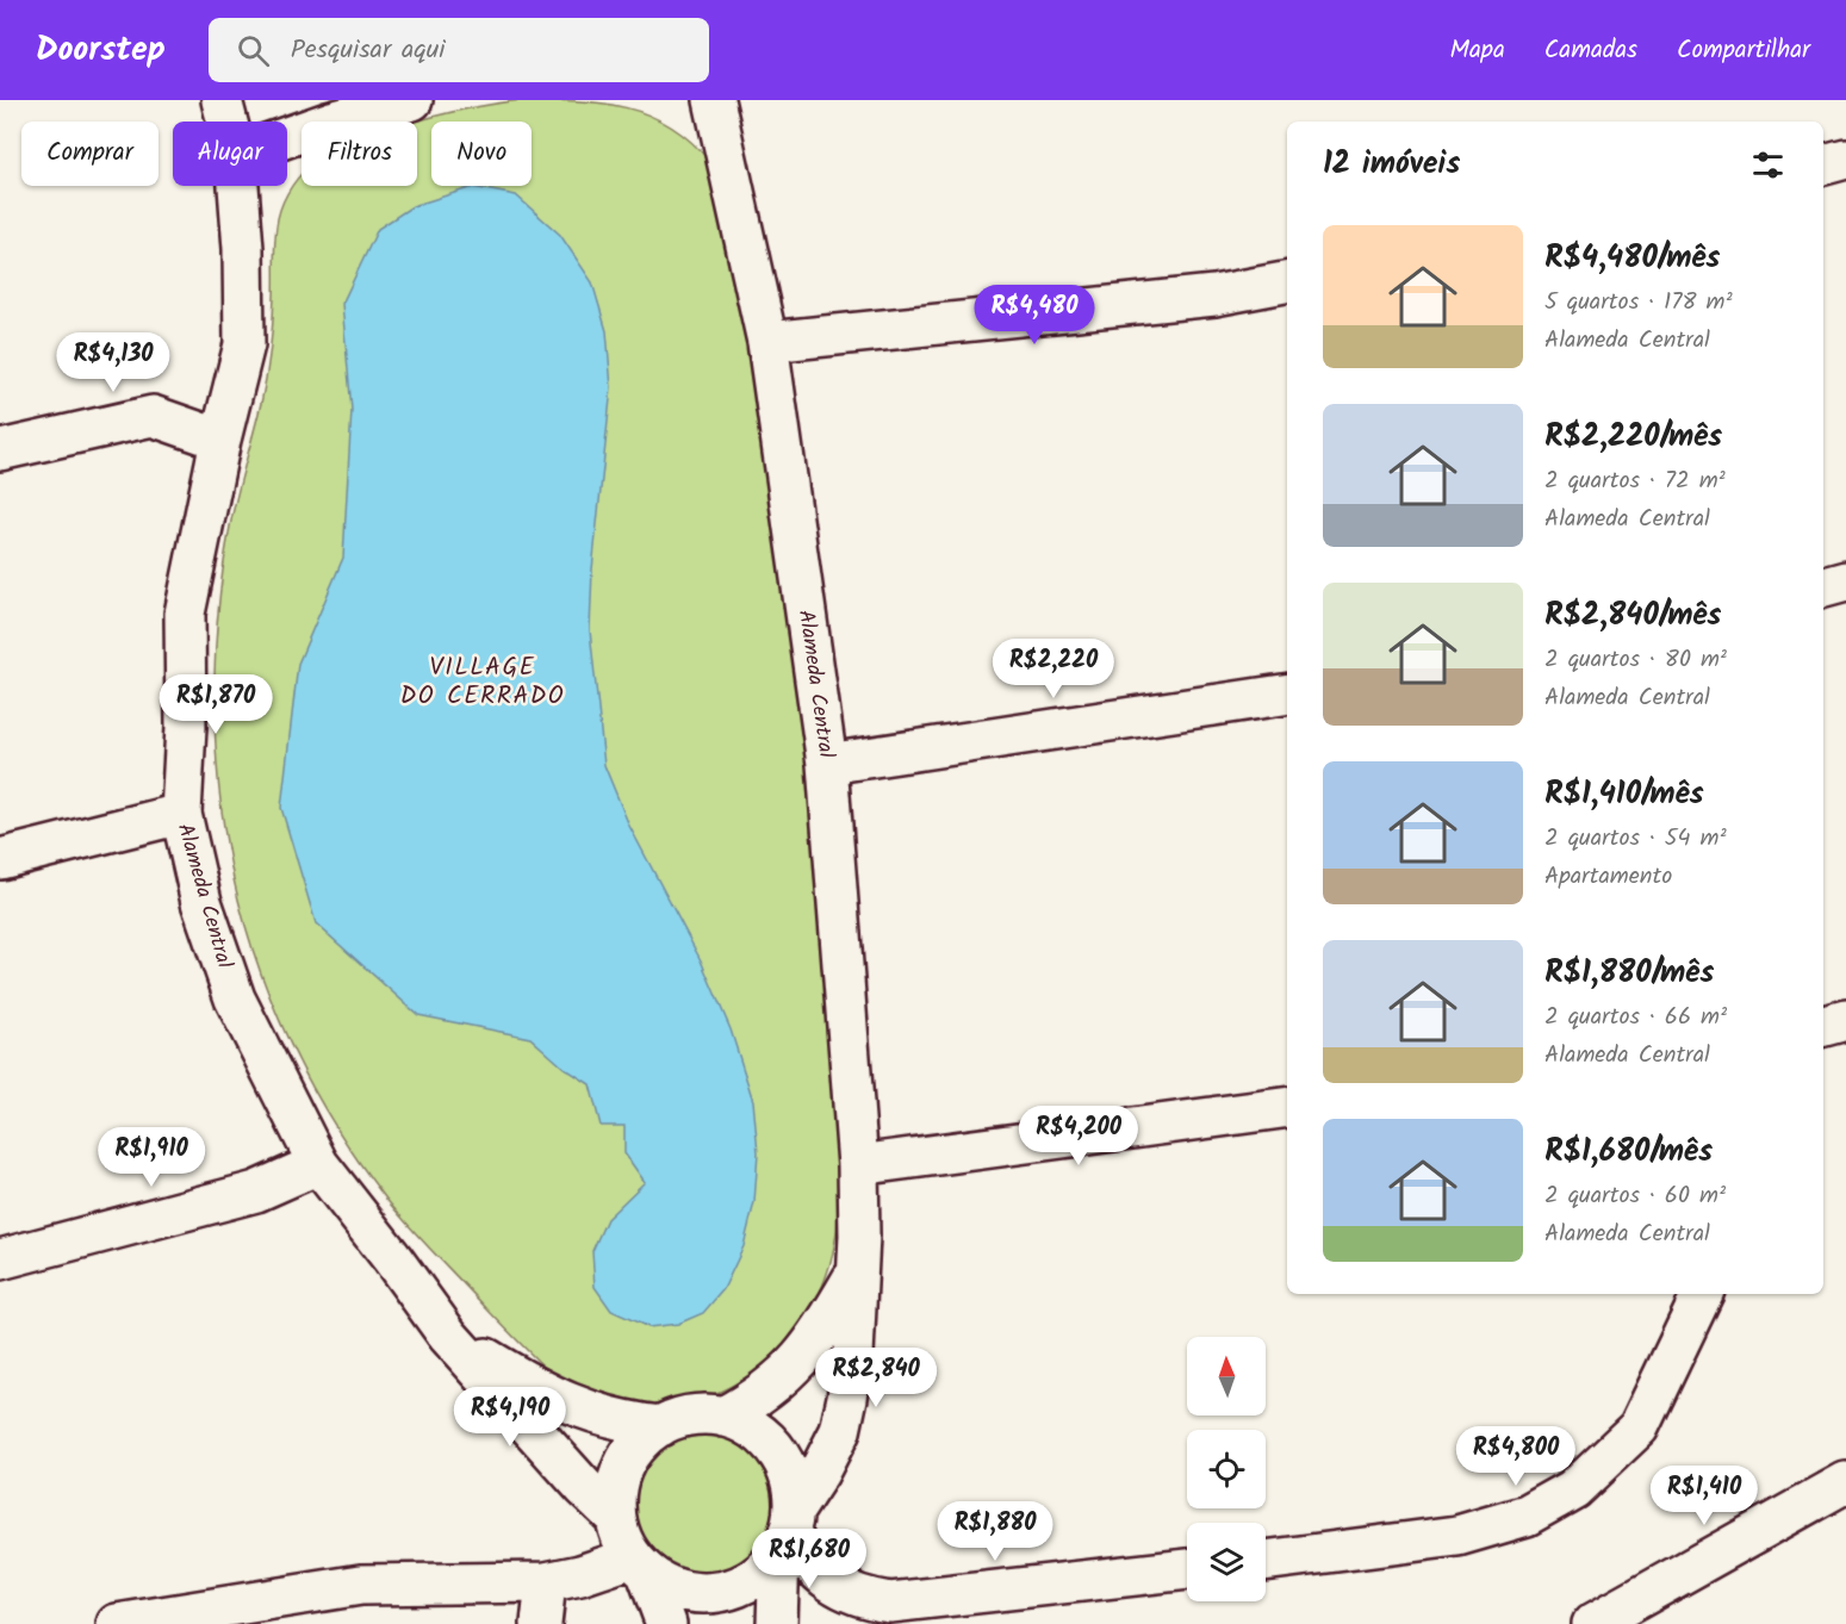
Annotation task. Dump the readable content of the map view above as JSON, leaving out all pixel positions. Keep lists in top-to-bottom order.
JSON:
{
  "streets": {
    "street": ["Alameda Central"]
  },
  "districts": ["VILLAGE DO CERRADO"],
  "north": "top",
  "page": {
    "header": "Doorstep",
    "search": "Pesquisar aqui",
    "nav": ["Mapa", "Camadas", "Compartilhar"],
    "chip": [
      "Comprar",
      "Alugar",
      "Filtros",
      "Novo"
    ],
    "heading": "12 imóveis",
    "list": [
      {
        "name": "R$4,480/mês",
        "note": "5 quartos · 178 m² · Alameda Central"
      },
      {
        "name": "R$2,220/mês",
        "note": "2 quartos · 72 m² · Alameda Central"
      },
      {
        "name": "R$2,840/mês",
        "note": "2 quartos · 80 m² · Alameda Central"
      },
      {
        "name": "R$1,410/mês",
        "note": "2 quartos · 54 m² · Apartamento"
      },
      {
        "name": "R$1,880/mês",
        "note": "2 quartos · 66 m² · Alameda Central"
      },
      {
        "name": "R$1,680/mês",
        "note": "2 quartos · 60 m² · Alameda Central"
      }
    ],
    "price": [
      "R$4,480",
      "R$4,130",
      "R$2,220",
      "R$1,870",
      "R$4,200",
      "R$1,910",
      "R$2,840",
      "R$4,190",
      "R$4,800",
      "R$1,410",
      "R$1,880",
      "R$1,680"
    ]
  }
}
